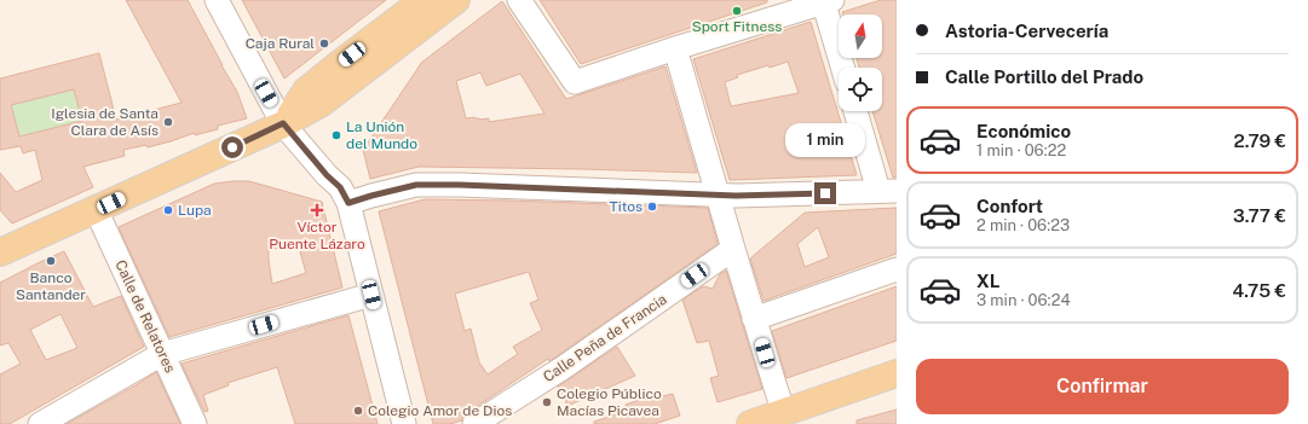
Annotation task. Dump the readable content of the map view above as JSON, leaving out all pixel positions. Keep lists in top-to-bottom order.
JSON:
{
  "streets": {
    "street": ["Calle de Relatores", "Calle Peña de Francia"]
  },
  "places": {
    "other": [
      "Sport Fitness",
      "Caja Rural",
      "Iglesia de Santa Clara de Asís",
      "La Unión del Mundo",
      "Titos",
      "Lupa",
      "Banco Santander",
      "Colegio Público Macías Picavea",
      "Colegio Amor de Dios"
    ],
    "health": ["Víctor Puente Lázaro"]
  },
  "north": "top",
  "page": {
    "banner": ["Astoria-Cervecería", "Calle Portillo del Prado"],
    "list": [
      {
        "name": "Económico",
        "note": "1 min · 06:22",
        "value": "2.79 €"
      },
      {
        "name": "Confort",
        "note": "2 min · 06:23",
        "value": "3.77 €"
      },
      {
        "name": "XL",
        "note": "3 min · 06:24",
        "value": "4.75 €"
      }
    ],
    "bubble": "1 min",
    "buttons": "Confirmar"
  }
}
